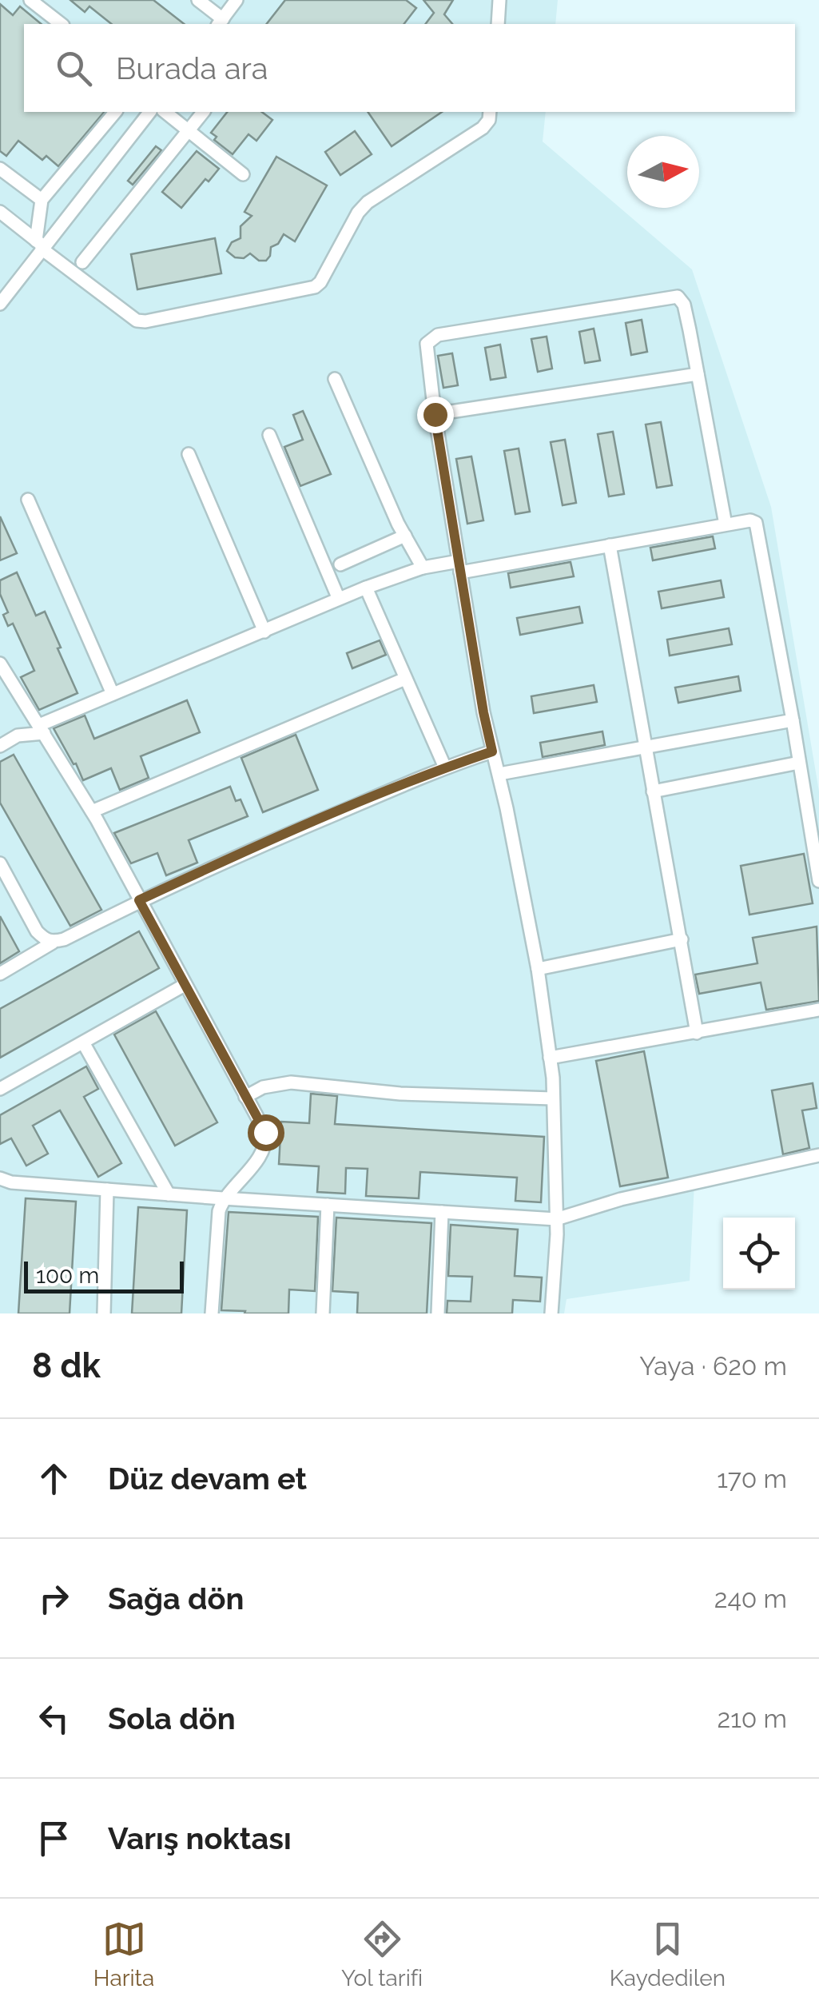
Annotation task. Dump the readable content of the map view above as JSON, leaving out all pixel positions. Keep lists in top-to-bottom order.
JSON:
{
  "scale_bar": "100 m",
  "north": "right",
  "page": {
    "search": "Burada ara",
    "scale": "100 m",
    "heading": ["8 dk", "Yaya · 620 m"],
    "list": [
      ["Düz devam et", "170 m"],
      ["Sağa dön", "240 m"],
      ["Sola dön", "210 m"],
      "Varış noktası"
    ],
    "nav": ["Harita", "Yol tarifi", "Kaydedilen"]
  }
}
